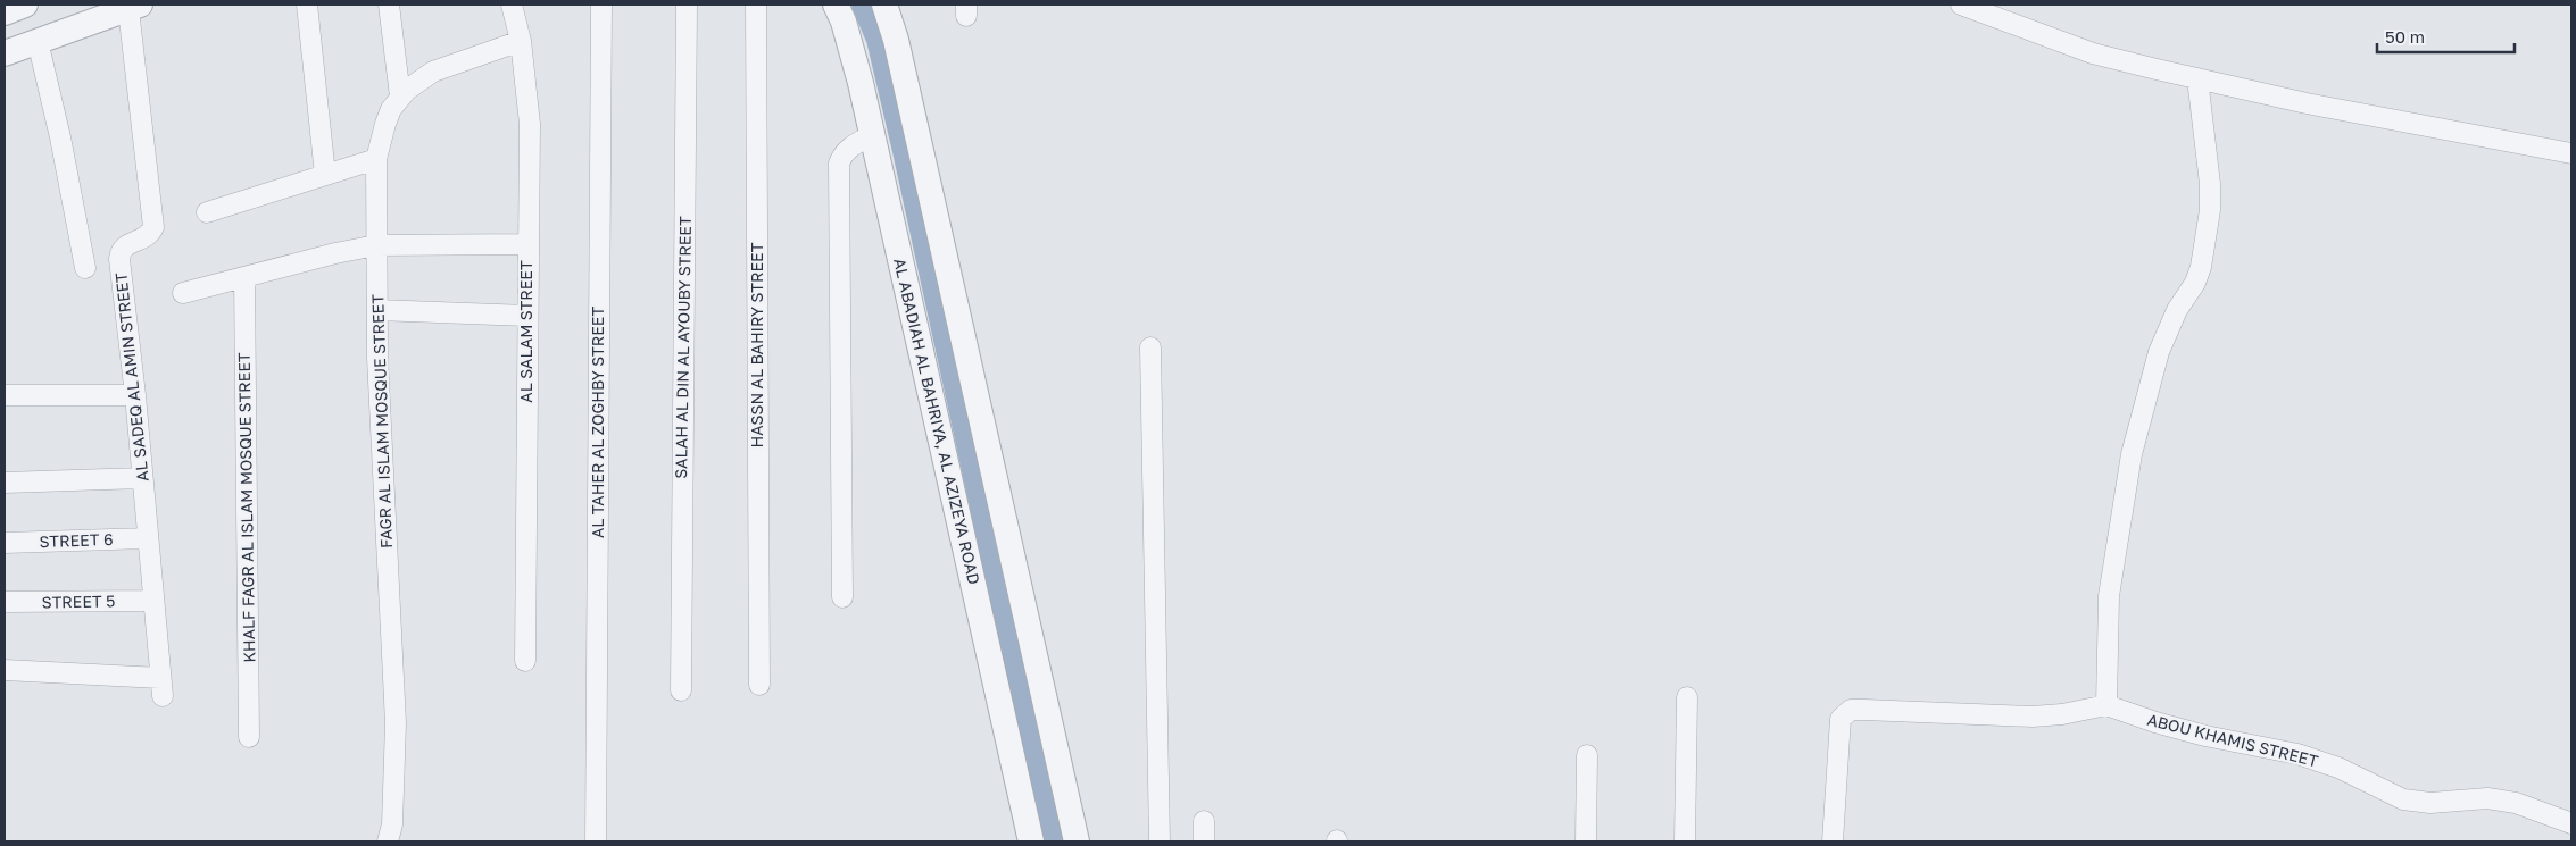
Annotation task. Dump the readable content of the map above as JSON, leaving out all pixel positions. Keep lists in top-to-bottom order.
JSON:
{
  "streets": {
    "street": [
      "AL SALAM STREET",
      "HASSN AL BAHIRY STREET",
      "SALAH AL DIN AL AYOUBY STREET",
      "AL SADEQ AL AMIN STREET",
      "FAGR AL ISLAM MOSQUE STREET",
      "AL ABADIAH AL BAHRIYA, AL AZIZEYA ROAD",
      "AL TAHER AL ZOGHBY STREET",
      "KHALF FAGR AL ISLAM MOSQUE STREET",
      "STREET 6",
      "STREET 5",
      "ABOU KHAMIS STREET"
    ]
  },
  "crossings": [
    ["AL SALAM STREET", "FAGR AL ISLAM MOSQUE STREET"],
    ["AL SADEQ AL AMIN STREET", "STREET 6"],
    ["AL SADEQ AL AMIN STREET", "STREET 5"]
  ],
  "scale_bar": "50 m"
}
